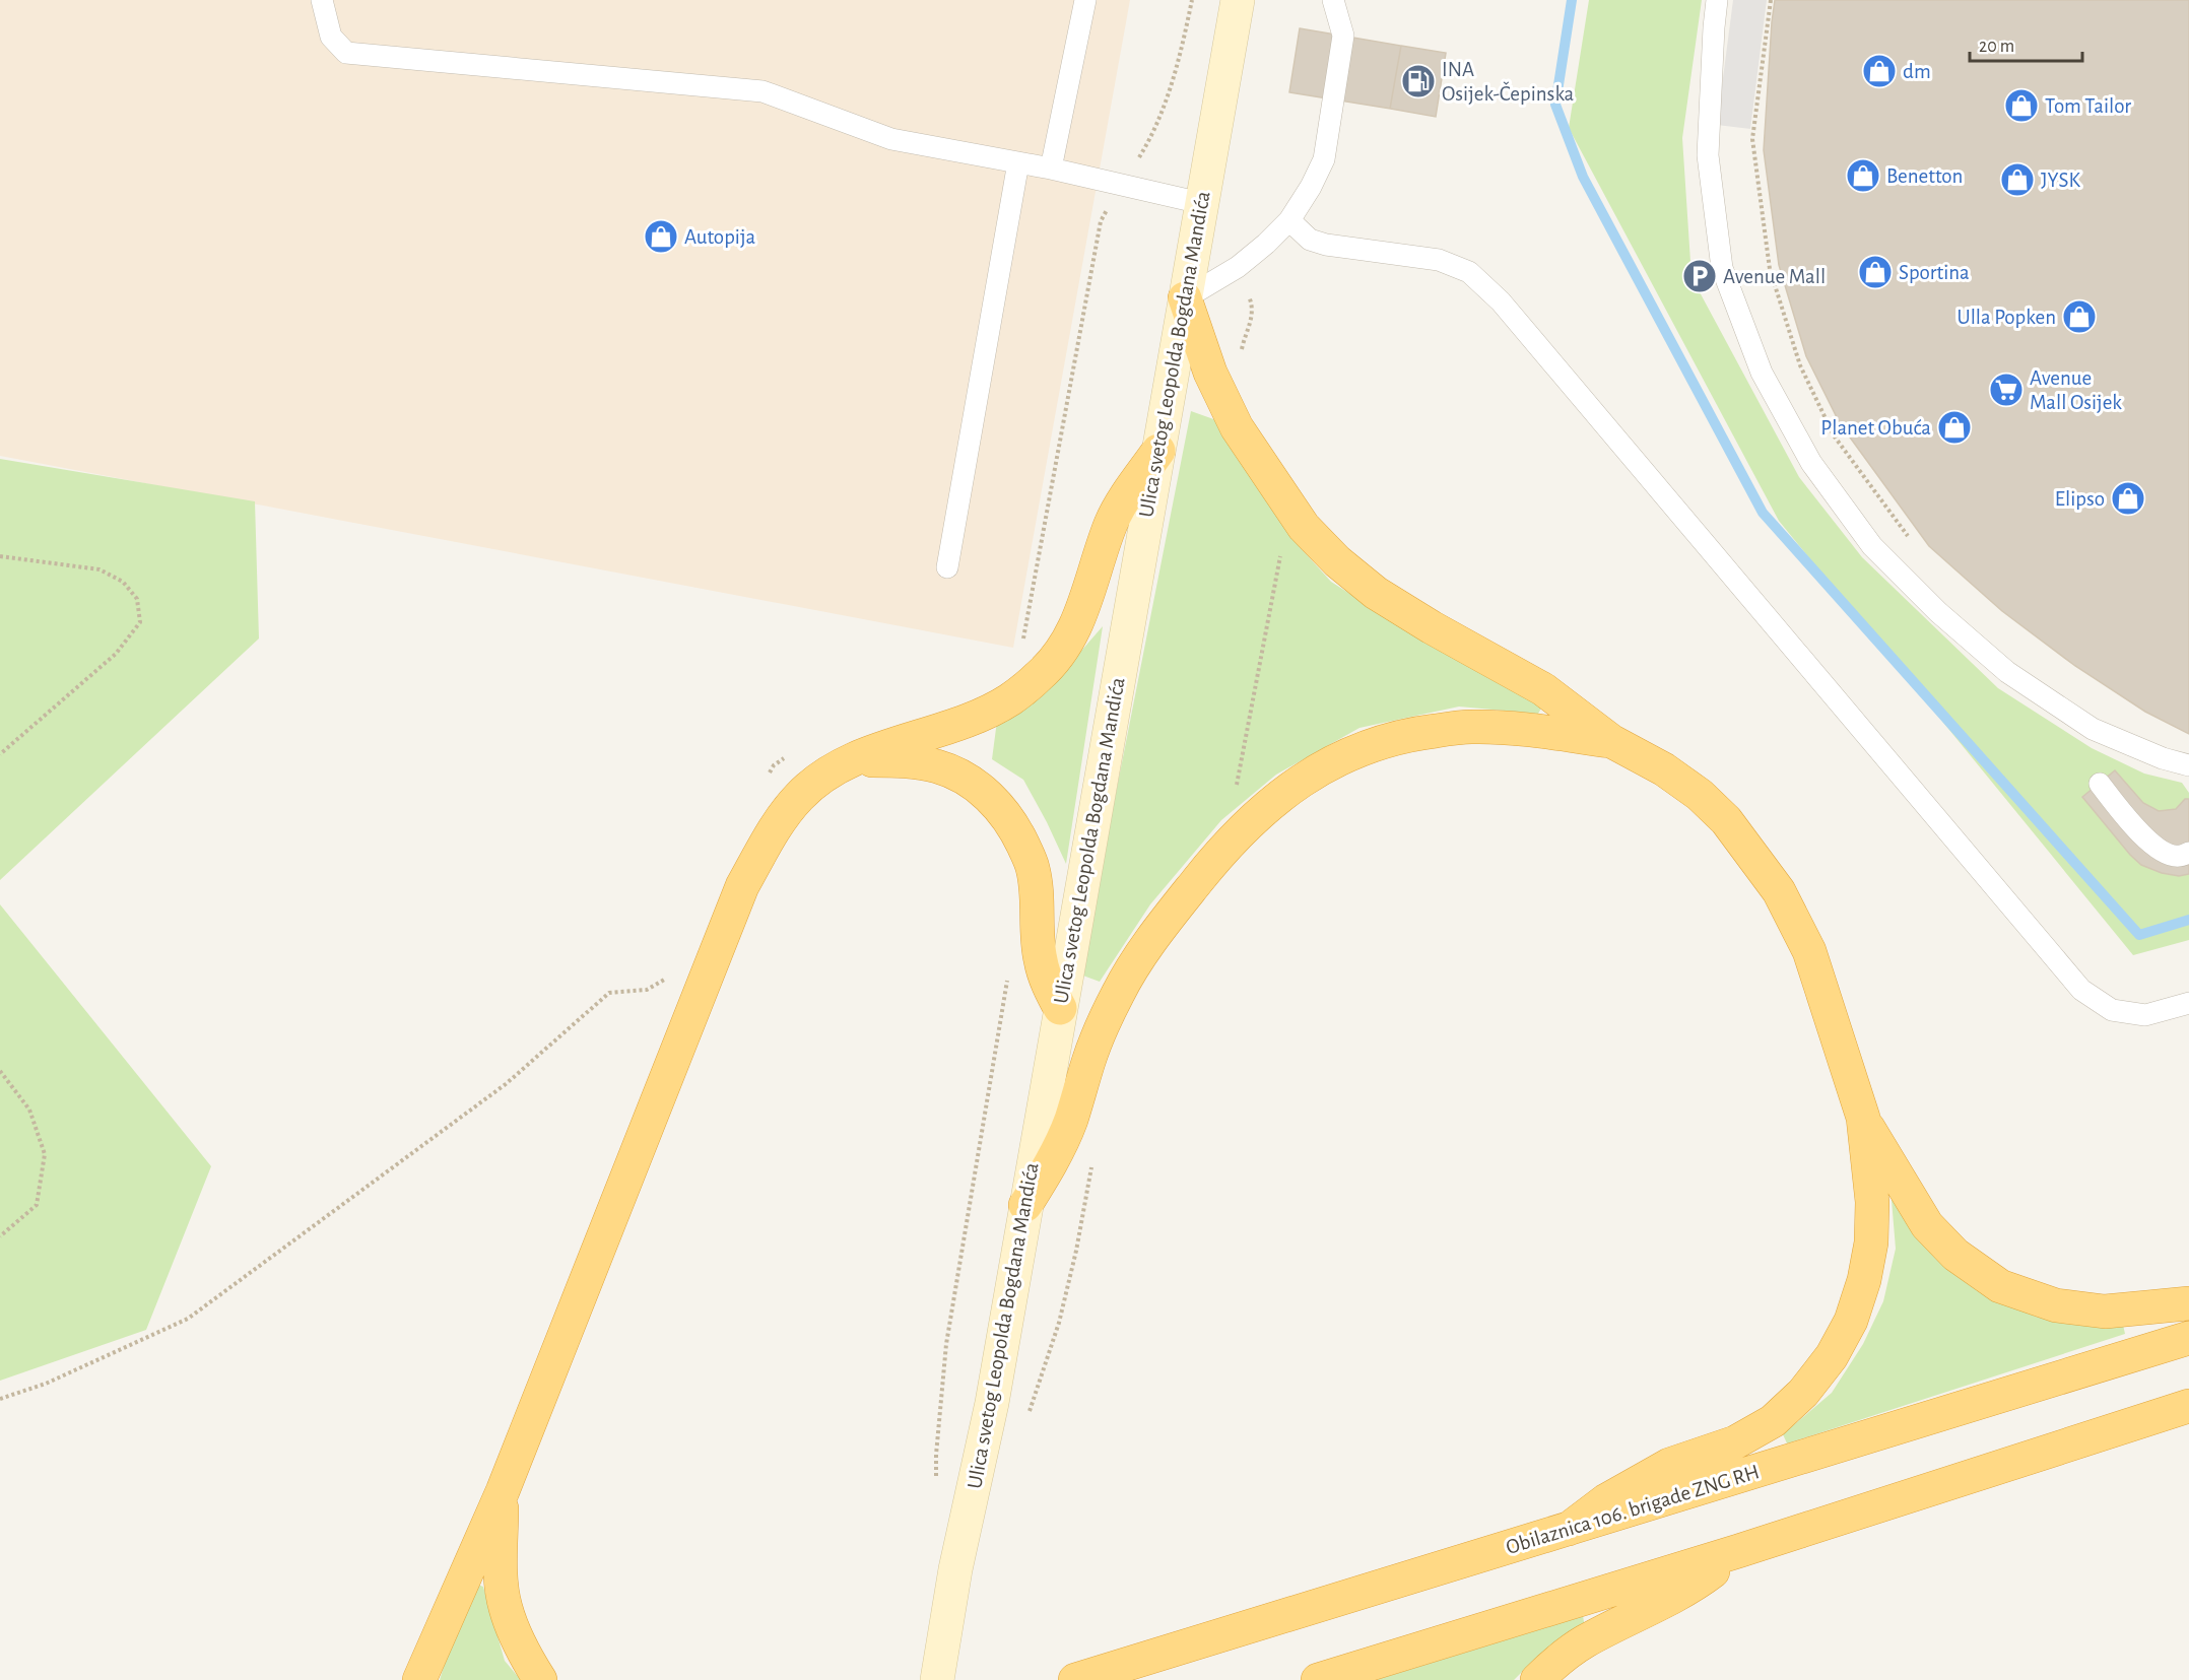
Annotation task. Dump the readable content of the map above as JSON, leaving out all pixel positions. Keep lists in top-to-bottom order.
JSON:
{
  "streets": {
    "highway": ["Obilaznica 106. brigade ZNG RH"],
    "main road": ["Ulica svetog Leopolda Bogdana Mandića"]
  },
  "places": {
    "shop": [
      "dm",
      "Tom Tailor",
      "Benetton",
      "JYSK",
      "Autopija",
      "Sportina",
      "Ulla Popken",
      "Planet Obuća",
      "Elipso"
    ],
    "fuel station": ["INA Osijek-Čepinska"],
    "parking": ["Avenue Mall"],
    "supermarket": ["Avenue Mall Osijek"]
  },
  "scale_bar": "20 m"
}
